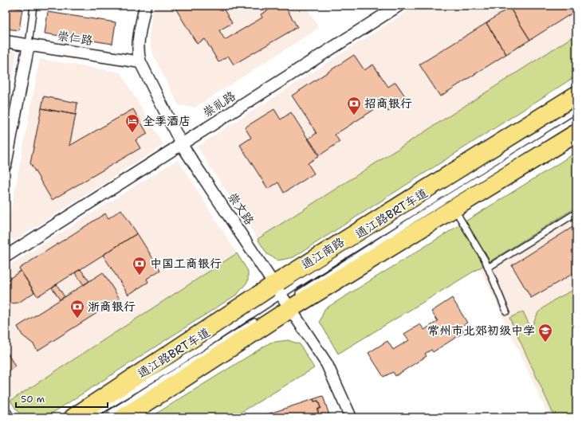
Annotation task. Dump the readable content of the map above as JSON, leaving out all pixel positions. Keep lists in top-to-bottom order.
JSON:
{
  "streets": {
    "main road": ["通江南路"],
    "street": ["崇仁路", "崇礼路", "崇文路"],
    "lane": ["通江路BRT车道"]
  },
  "crossings": [
    ["崇仁路", "崇文路"],
    ["崇礼路", "崇文路"],
    ["崇文路", "通江路BRT车道"],
    ["崇文路", "通江南路"],
    ["通江路BRT车道", "通江南路"]
  ],
  "places": {
    "bank": ["招商银行", "中国工商银行", "浙商银行"],
    "hotel": ["全季酒店"],
    "school or university": ["常州市北郊初级中学"]
  },
  "scale_bar": "50 m"
}
